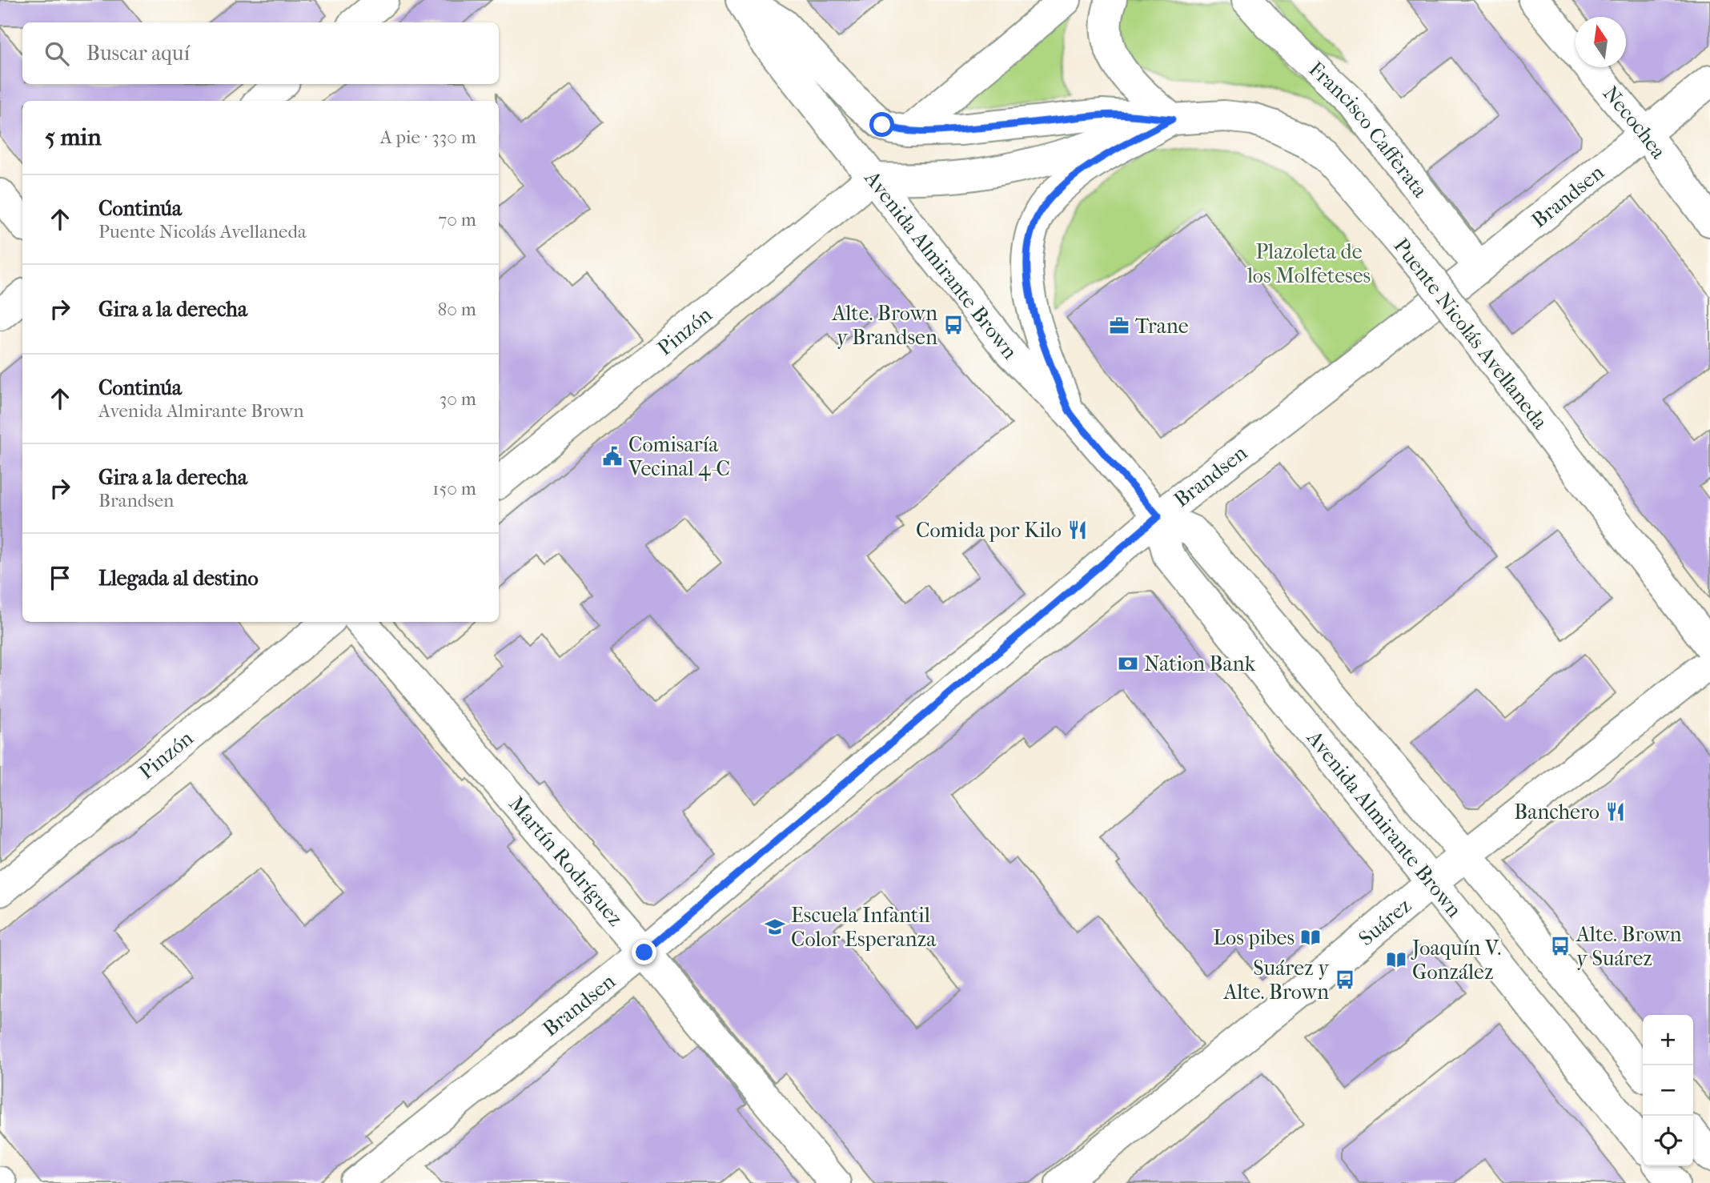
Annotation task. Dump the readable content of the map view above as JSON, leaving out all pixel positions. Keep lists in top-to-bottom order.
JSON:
{
  "streets": {
    "street": [
      "Necochea",
      "Francisco Cafferata",
      "Brandsen",
      "Avenida Almirante Brown",
      "Pinzón",
      "Puente Nicolás Avellaneda",
      "Martín Rodríguez",
      "Suárez"
    ]
  },
  "crossings": [
    ["Necochea", "Brandsen"],
    ["Francisco Cafferata", "Brandsen"],
    ["Brandsen", "Avenida Almirante Brown"],
    ["Brandsen", "Martín Rodríguez"],
    ["Avenida Almirante Brown", "Pinzón"],
    ["Avenida Almirante Brown", "Puente Nicolás Avellaneda"],
    ["Avenida Almirante Brown", "Suárez"],
    ["Pinzón", "Puente Nicolás Avellaneda"]
  ],
  "parks": ["Plazoleta de los Molfeteses"],
  "places": {
    "bus stop": ["Alte. Brown y Brandsen", "Alte. Brown y Suárez", "Suárez y Alte. Brown"],
    "office": ["Trane"],
    "public building": ["Comisaría Vecinal 4-C"],
    "restaurant": ["Comida por Kilo", "Banchero"],
    "bank": ["Nation Bank"],
    "school or university": ["Escuela Infantil Color Esperanza"],
    "library": ["Los pibes", "Joaquín V. González"]
  },
  "north": "top",
  "page": {
    "search": "Buscar aquí",
    "heading": ["5 min", "A pie · 330 m"],
    "list": [
      ["Continúa", "Puente Nicolás Avellaneda", "70 m"],
      ["Gira a la derecha", "80 m"],
      ["Continúa", "Avenida Almirante Brown", "30 m"],
      ["Gira a la derecha", "Brandsen", "150 m"],
      "Llegada al destino"
    ],
    "map_buttons": ["+", "−"]
  }
}
